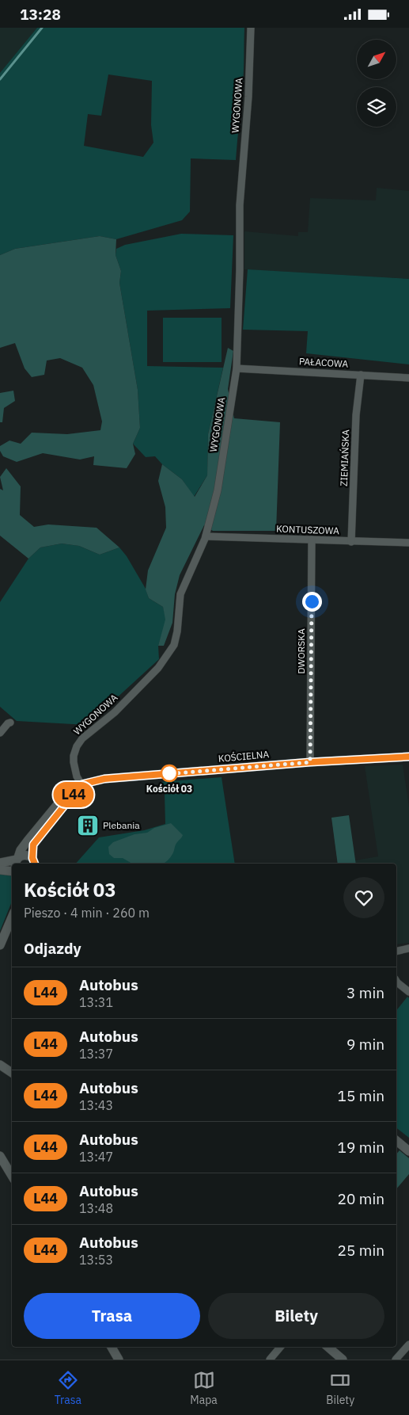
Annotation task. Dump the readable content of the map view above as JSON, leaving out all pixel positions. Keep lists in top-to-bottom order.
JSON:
{
  "streets": {
    "street": [
      "WYGONOWA",
      "PAŁACOWA",
      "ZIEMIAŃSKA",
      "KONTUSZOWA",
      "DWORSKA",
      "KOŚCIELNA"
    ]
  },
  "crossings": [
    ["WYGONOWA", "PAŁACOWA"],
    ["WYGONOWA", "KONTUSZOWA"],
    ["WYGONOWA", "KOŚCIELNA"],
    ["PAŁACOWA", "ZIEMIAŃSKA"],
    ["ZIEMIAŃSKA", "KONTUSZOWA"],
    ["KONTUSZOWA", "DWORSKA"],
    ["DWORSKA", "KOŚCIELNA"]
  ],
  "places": {
    "other": ["Kościół 03"],
    "building": ["Plebania"]
  },
  "lines": ["bus line L44"],
  "north": "top right",
  "page": {
    "status": "13:28",
    "on_map": "L44",
    "heading": [
      ["Kościół 03", "Pieszo · 4 min · 260 m"],
      "Odjazdy"
    ],
    "list": [
      {
        "mark": "L44",
        "name": "Autobus",
        "note": "13:31",
        "value": "3 min"
      },
      {
        "mark": "L44",
        "name": "Autobus",
        "note": "13:37",
        "value": "9 min"
      },
      {
        "mark": "L44",
        "name": "Autobus",
        "note": "13:43",
        "value": "15 min"
      },
      {
        "mark": "L44",
        "name": "Autobus",
        "note": "13:47",
        "value": "19 min"
      },
      {
        "mark": "L44",
        "name": "Autobus",
        "note": "13:48",
        "value": "20 min"
      },
      {
        "mark": "L44",
        "name": "Autobus",
        "note": "13:53",
        "value": "25 min"
      }
    ],
    "buttons": ["Trasa", "Bilety"],
    "tabs": ["Trasa", "Mapa", "Bilety"]
  }
}
